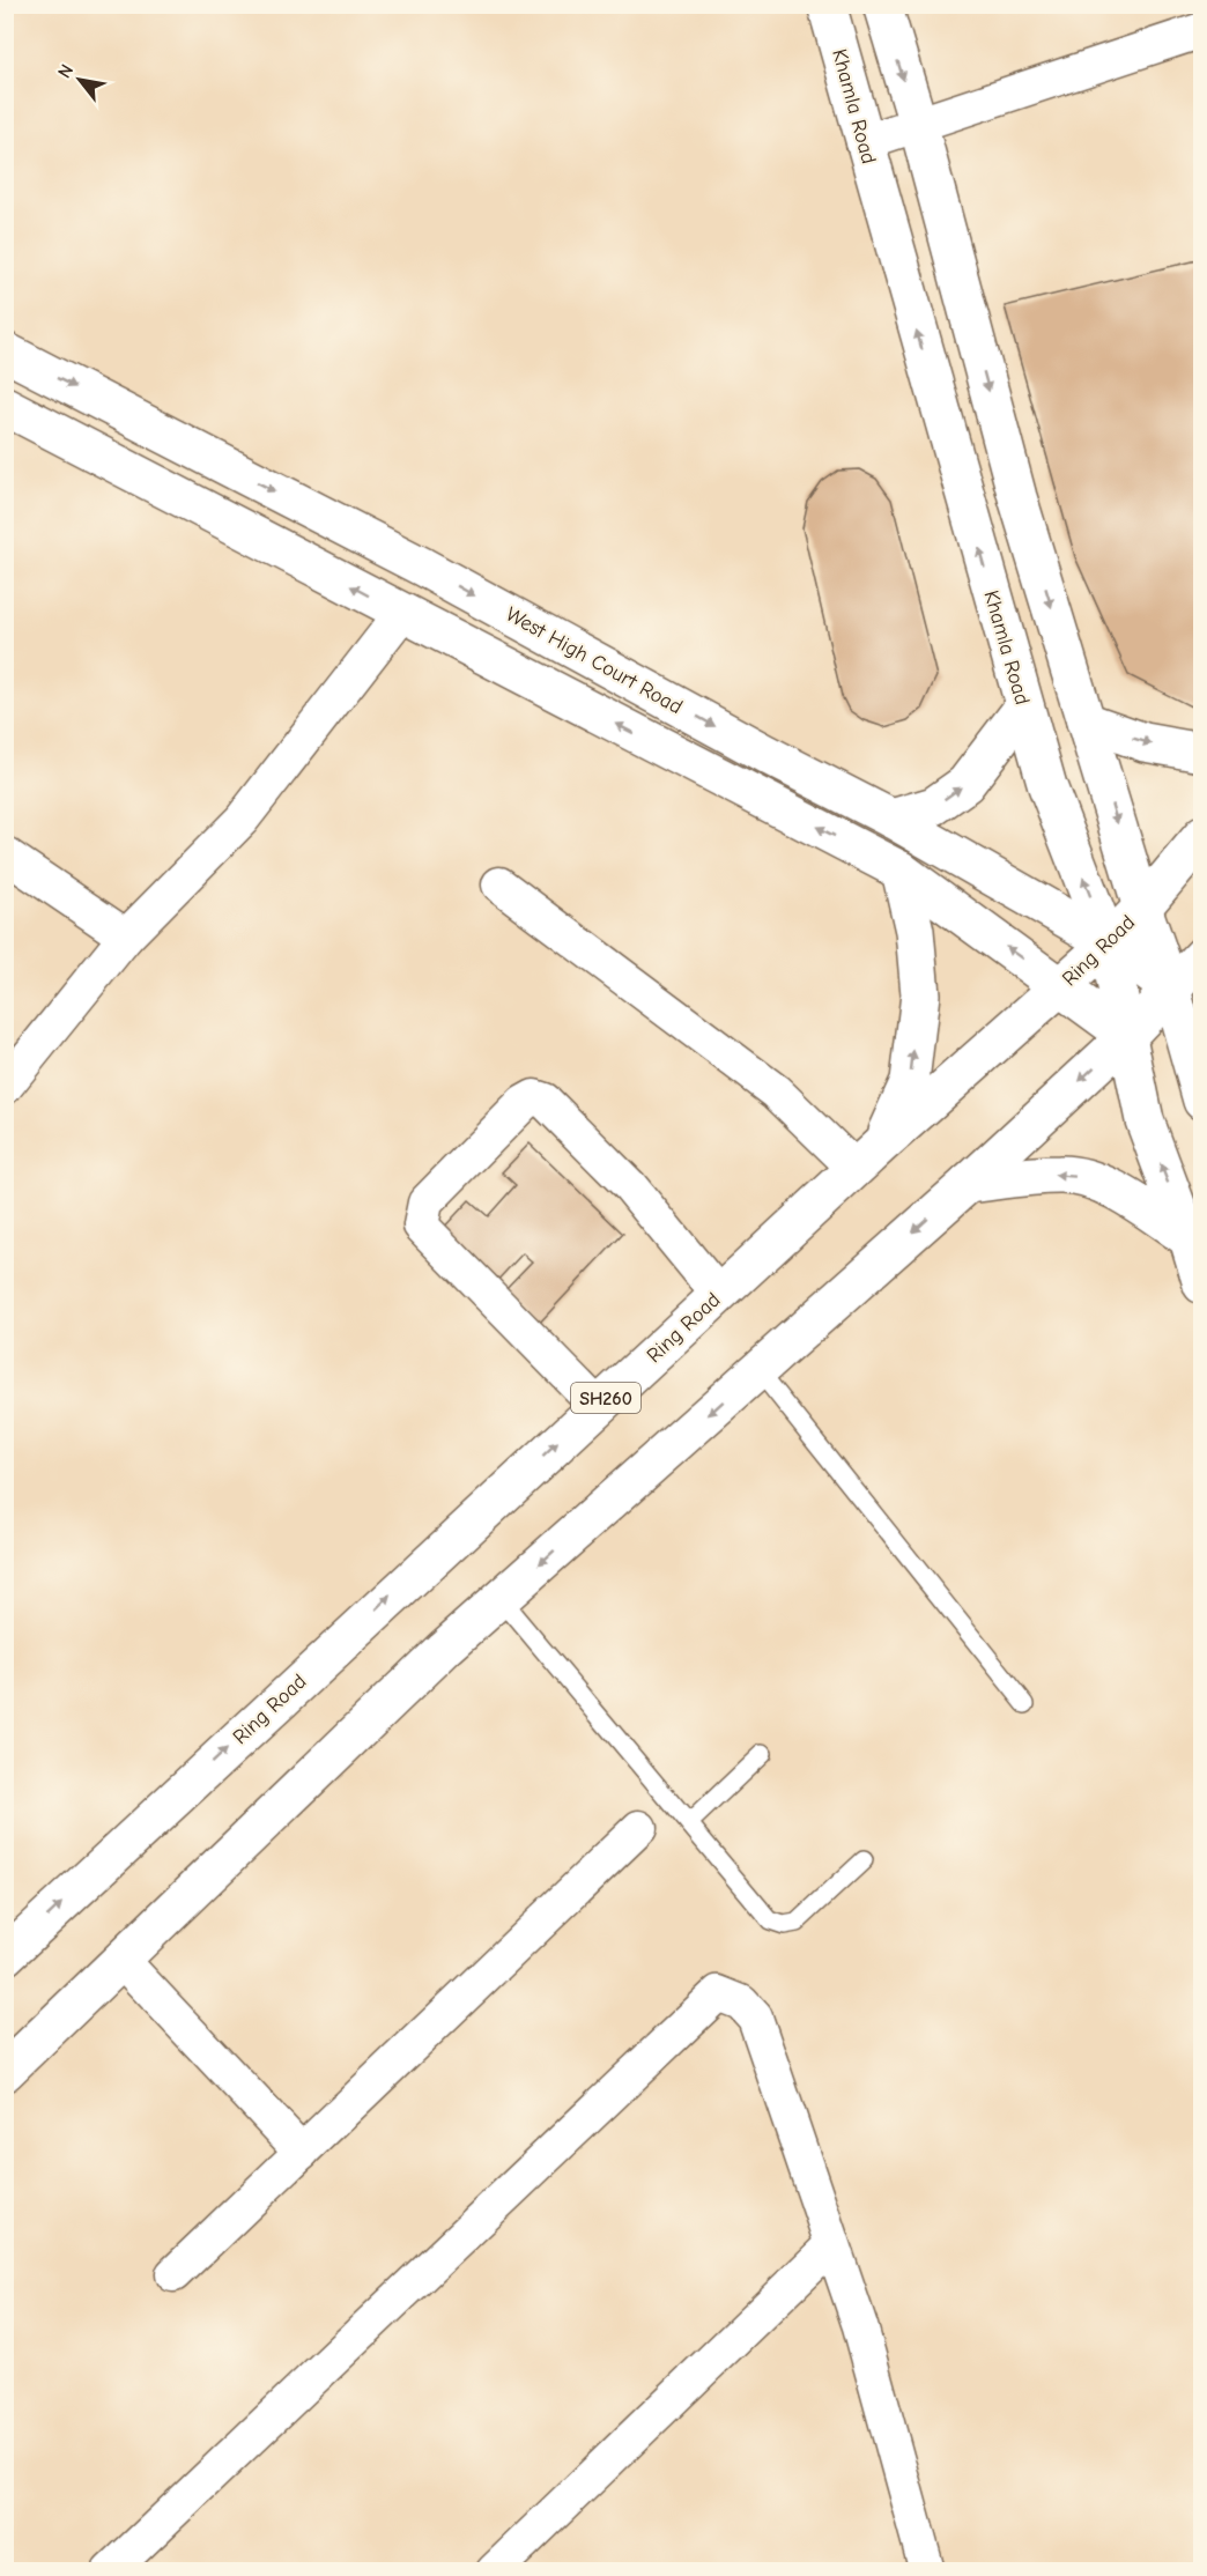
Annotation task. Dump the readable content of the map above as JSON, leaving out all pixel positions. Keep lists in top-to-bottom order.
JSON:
{
  "streets": {
    "main road": [
      "Khamla Road",
      "West High Court Road",
      "Ring Road",
      "SH260"
    ]
  },
  "crossings": [
    ["Khamla Road", "West High Court Road"],
    ["Khamla Road", "Ring Road"],
    ["West High Court Road", "Ring Road"]
  ],
  "north": "top left"
}
